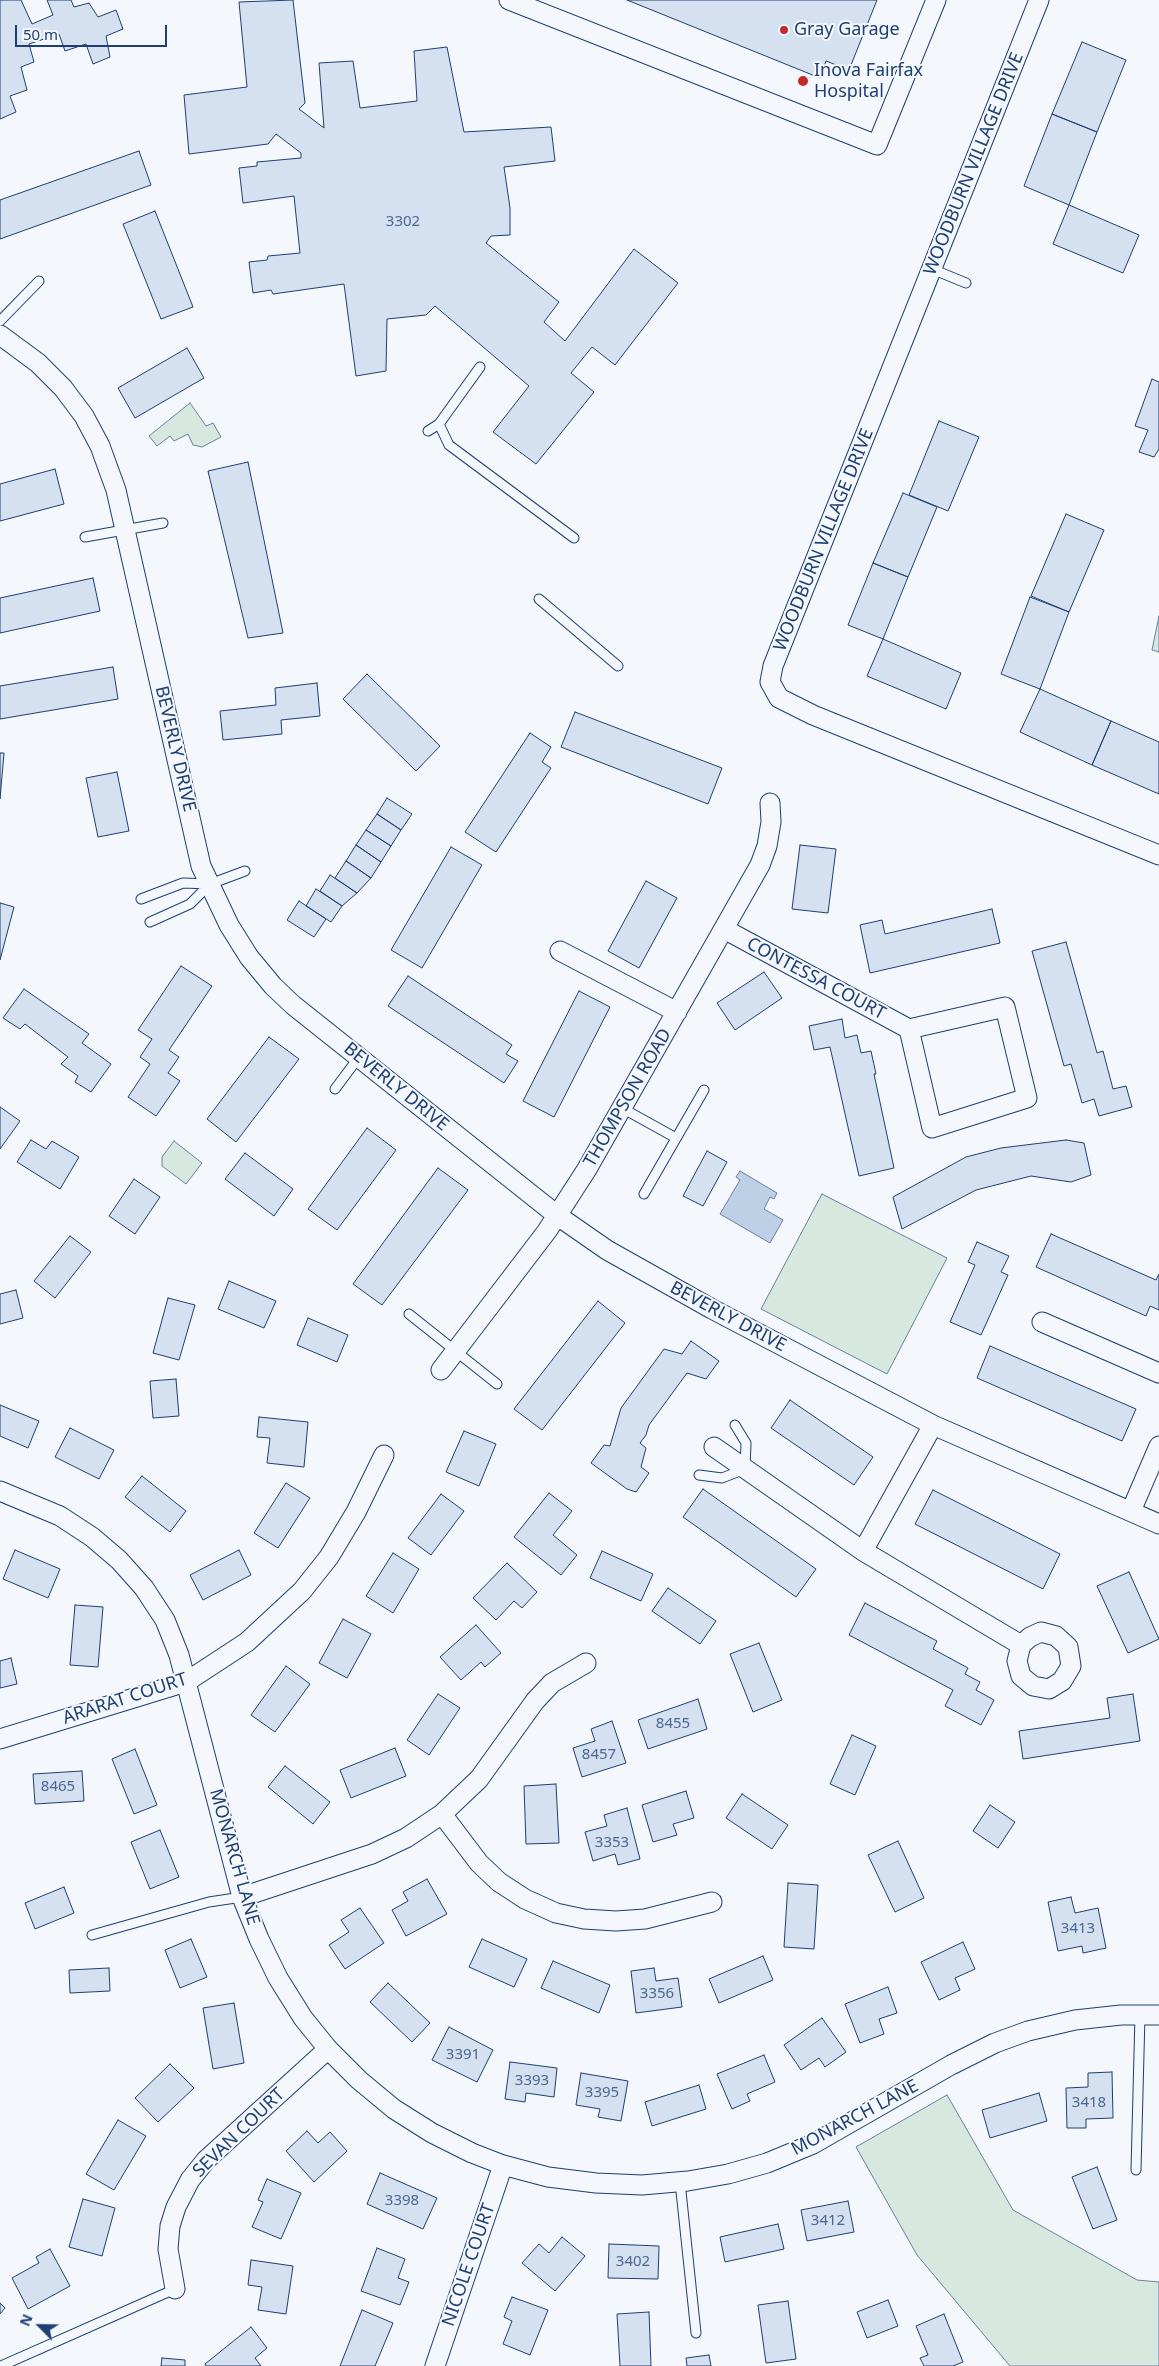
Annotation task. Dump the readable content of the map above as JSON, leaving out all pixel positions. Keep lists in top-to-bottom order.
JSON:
{
  "streets": {
    "street": [
      "WOODBURN VILLAGE DRIVE",
      "BEVERLY DRIVE",
      "CONTESSA COURT",
      "THOMPSON ROAD",
      "ARARAT COURT",
      "MONARCH LANE",
      "SEVAN COURT",
      "NICOLE COURT"
    ]
  },
  "crossings": [
    ["BEVERLY DRIVE", "THOMPSON ROAD"],
    ["CONTESSA COURT", "THOMPSON ROAD"],
    ["ARARAT COURT", "MONARCH LANE"],
    ["MONARCH LANE", "SEVAN COURT"],
    ["MONARCH LANE", "NICOLE COURT"]
  ],
  "places": ["Gray Garage", "Inova Fairfax Hospital"],
  "house_numbers": [
    "3302",
    "8455",
    "8457",
    "8465",
    "3353",
    "3413",
    "3356",
    "3391",
    "3393",
    "3395",
    "3418",
    "3398",
    "3412",
    "3402"
  ],
  "scale_bar": "50 m",
  "north": "top left"
}
